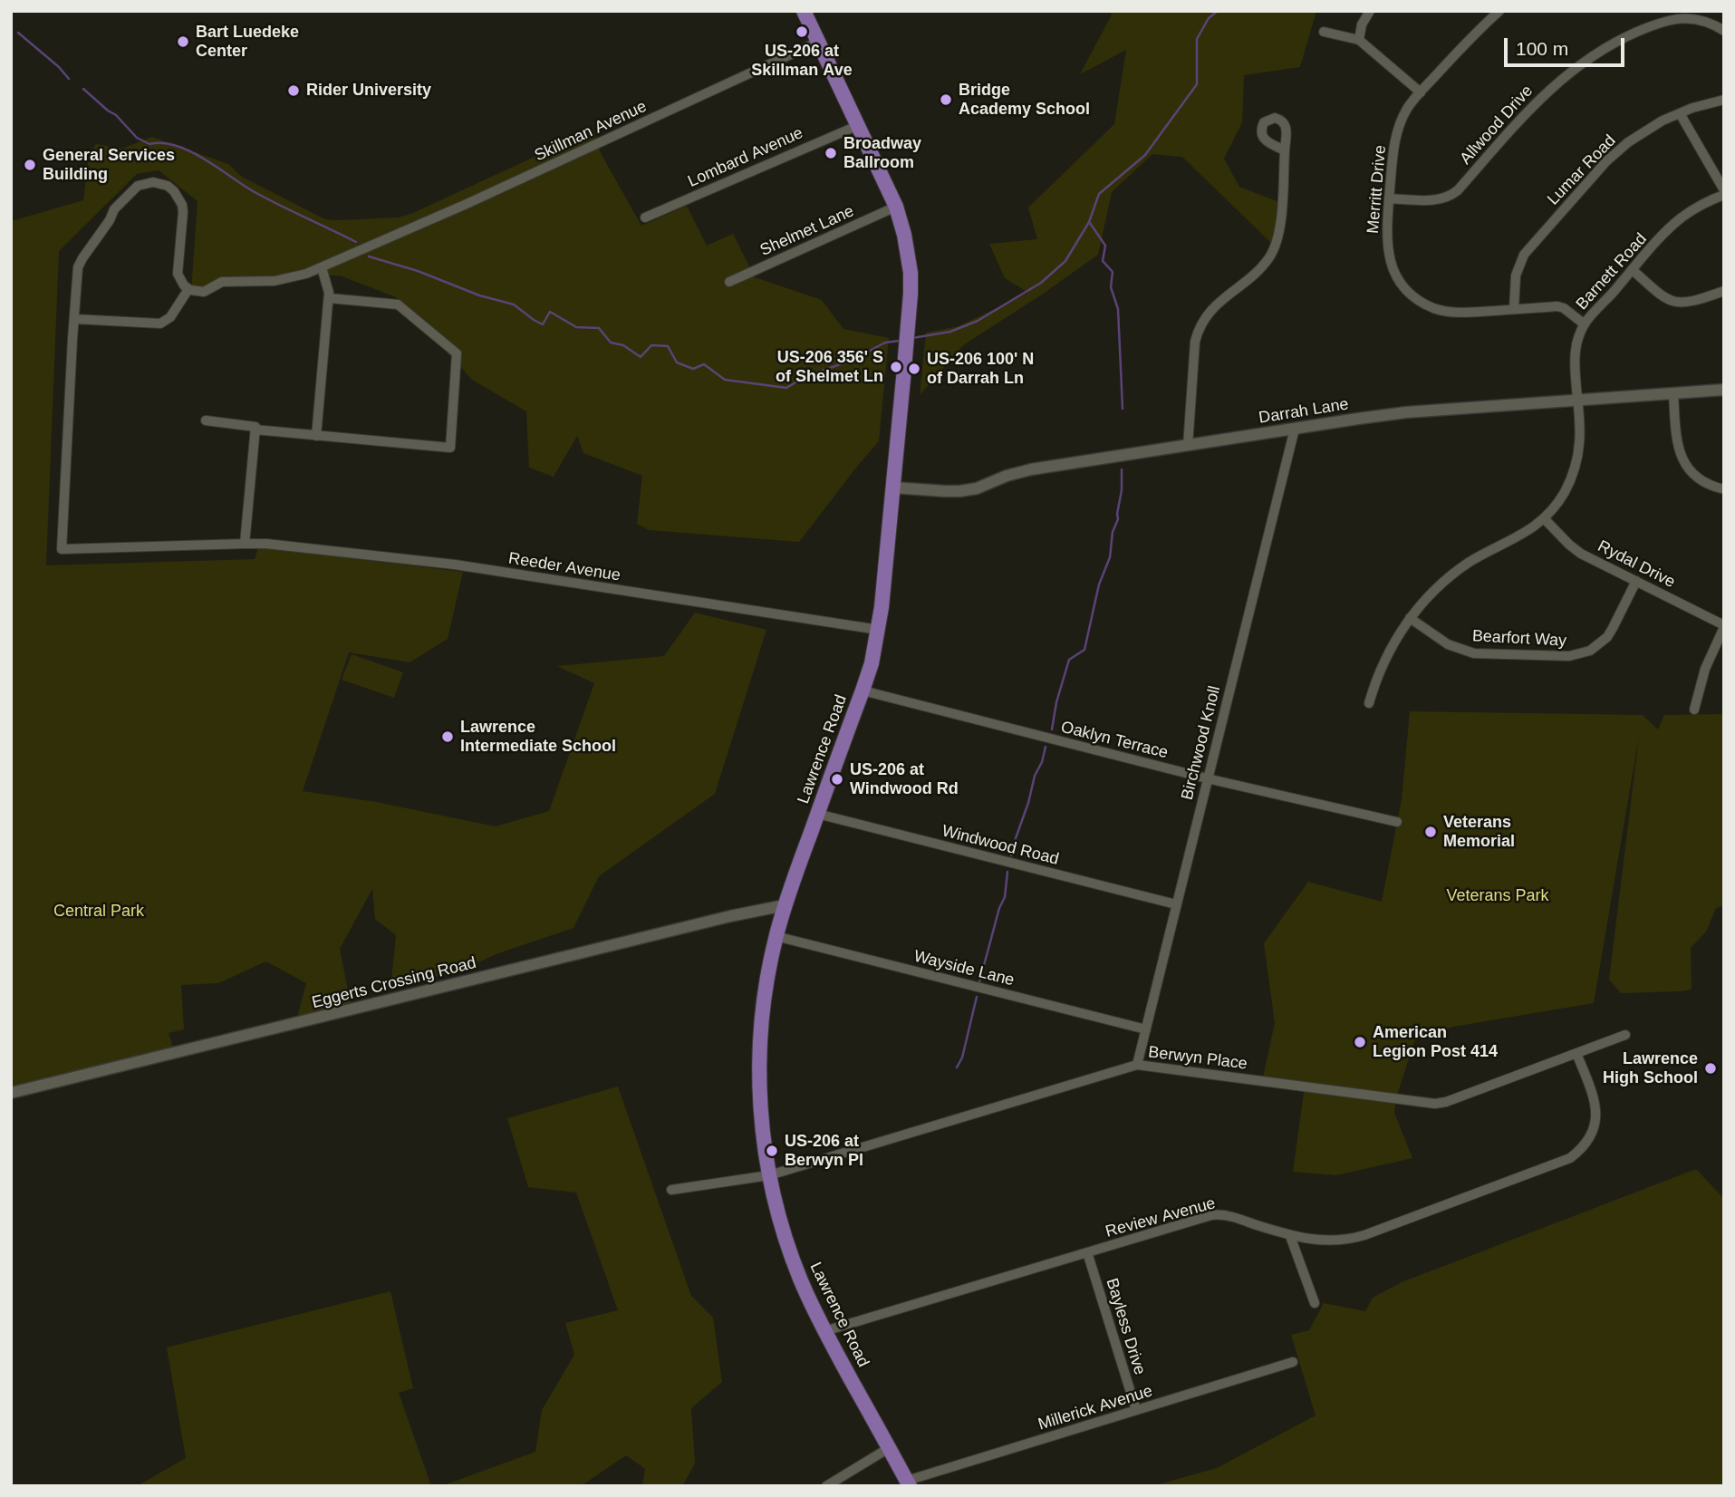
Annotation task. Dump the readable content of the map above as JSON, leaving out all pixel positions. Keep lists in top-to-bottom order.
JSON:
{
  "streets": {
    "main road": ["Lawrence Road"],
    "street": [
      "Allwood Drive",
      "Skillman Avenue",
      "Lombard Avenue",
      "Lumar Road",
      "Merritt Drive",
      "Shelmet Lane",
      "Barnett Road",
      "Darrah Lane",
      "Rydal Drive",
      "Reeder Avenue",
      "Bearfort Way",
      "Oaklyn Terrace",
      "Birchwood Knoll",
      "Windwood Road",
      "Wayside Lane",
      "Eggerts Crossing Road",
      "Berwyn Place",
      "Review Avenue",
      "Bayless Drive",
      "Millerick Avenue"
    ]
  },
  "crossings": [
    ["Allwood Drive", "Merritt Drive"],
    ["Skillman Avenue", "Lawrence Road"],
    ["Lombard Avenue", "Lawrence Road"],
    ["Lumar Road", "Merritt Drive"],
    ["Merritt Drive", "Barnett Road"],
    ["Shelmet Lane", "Lawrence Road"],
    ["Barnett Road", "Darrah Lane"],
    ["Barnett Road", "Rydal Drive"],
    ["Barnett Road", "Bearfort Way"],
    ["Darrah Lane", "Birchwood Knoll"],
    ["Darrah Lane", "Lawrence Road"],
    ["Rydal Drive", "Bearfort Way"],
    ["Reeder Avenue", "Lawrence Road"],
    ["Oaklyn Terrace", "Birchwood Knoll"],
    ["Oaklyn Terrace", "Lawrence Road"],
    ["Birchwood Knoll", "Windwood Road"],
    ["Birchwood Knoll", "Wayside Lane"],
    ["Birchwood Knoll", "Berwyn Place"],
    ["Lawrence Road", "Windwood Road"],
    ["Lawrence Road", "Wayside Lane"],
    ["Lawrence Road", "Eggerts Crossing Road"],
    ["Lawrence Road", "Berwyn Place"],
    ["Lawrence Road", "Review Avenue"],
    ["Lawrence Road", "Millerick Avenue"],
    ["Berwyn Place", "Review Avenue"],
    ["Review Avenue", "Bayless Drive"],
    ["Bayless Drive", "Millerick Avenue"]
  ],
  "parks": ["Veterans Park", "Central Park"],
  "places": [
    "US-206 at Skillman Ave",
    "Bart Luedeke Center",
    "Rider University",
    "Bridge Academy School",
    "Broadway Ballroom",
    "General Services Building",
    "US-206 356' S of Shelmet Ln",
    "US-206 100' N of Darrah Ln",
    "Lawrence Intermediate School",
    "US-206 at Windwood Rd",
    "Veterans Memorial",
    "American Legion Post 414",
    "Lawrence High School",
    "US-206 at Berwyn Pl"
  ],
  "scale_bar": "100 m"
}
